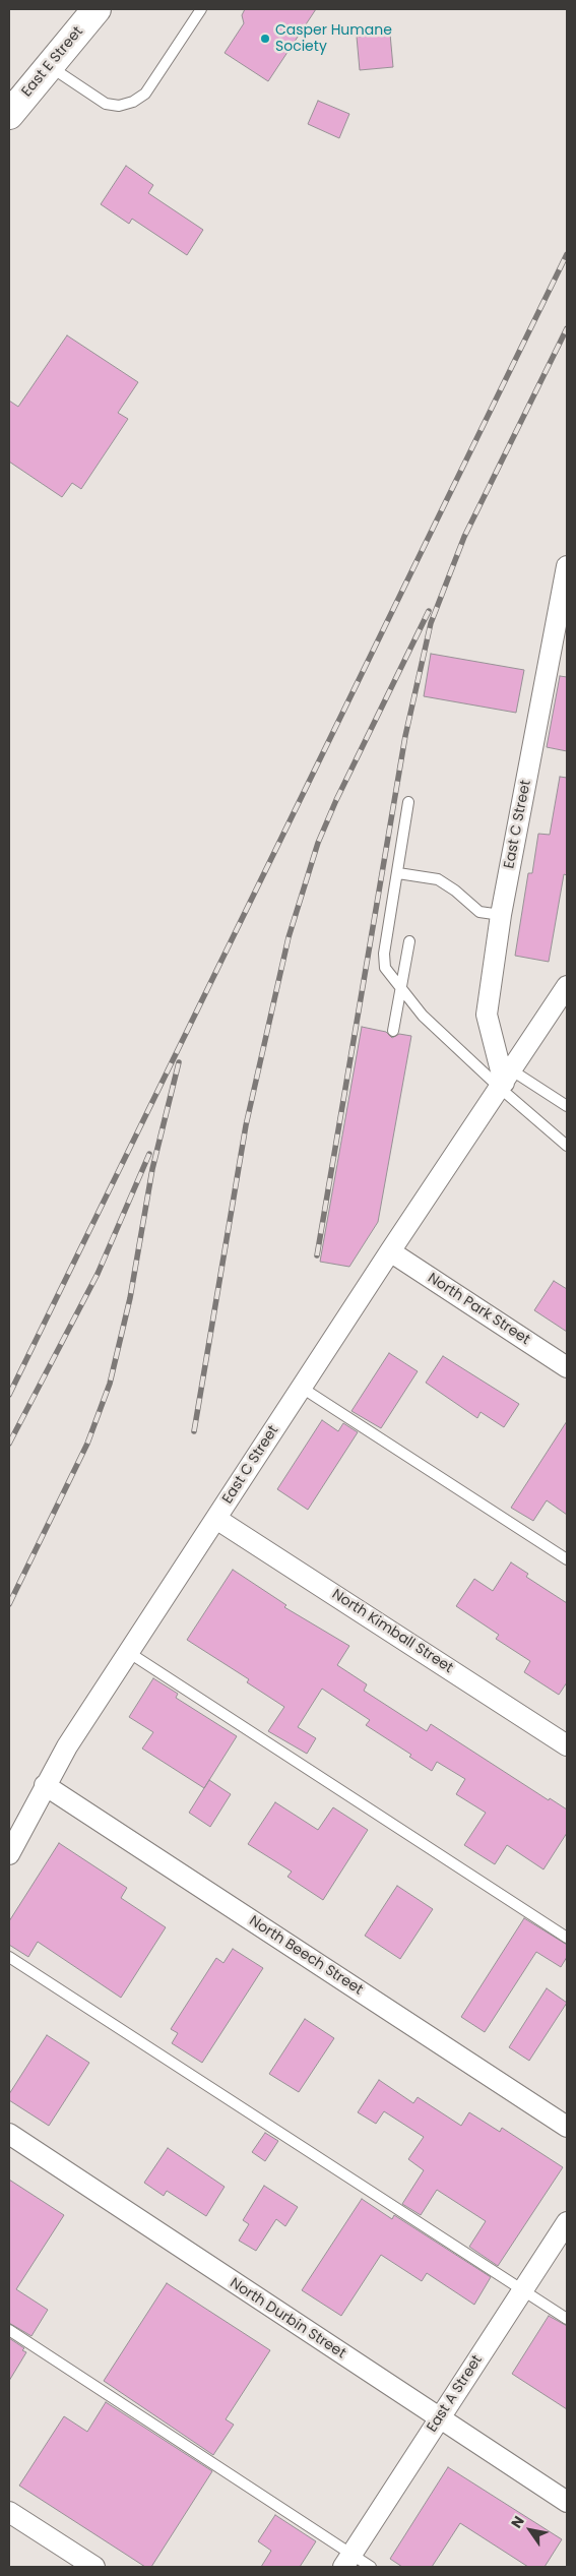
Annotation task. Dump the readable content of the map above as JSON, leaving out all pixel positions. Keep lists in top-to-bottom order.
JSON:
{
  "streets": {
    "main road": ["East E Street"],
    "street": [
      "East C Street",
      "North Park Street",
      "North Kimball Street",
      "North Beech Street",
      "North Durbin Street",
      "East A Street"
    ]
  },
  "crossings": [
    ["East C Street", "North Park Street"],
    ["East C Street", "North Kimball Street"],
    ["East C Street", "North Beech Street"],
    ["North Durbin Street", "East A Street"]
  ],
  "places": ["Casper Humane Society"],
  "north": "top left"
}
